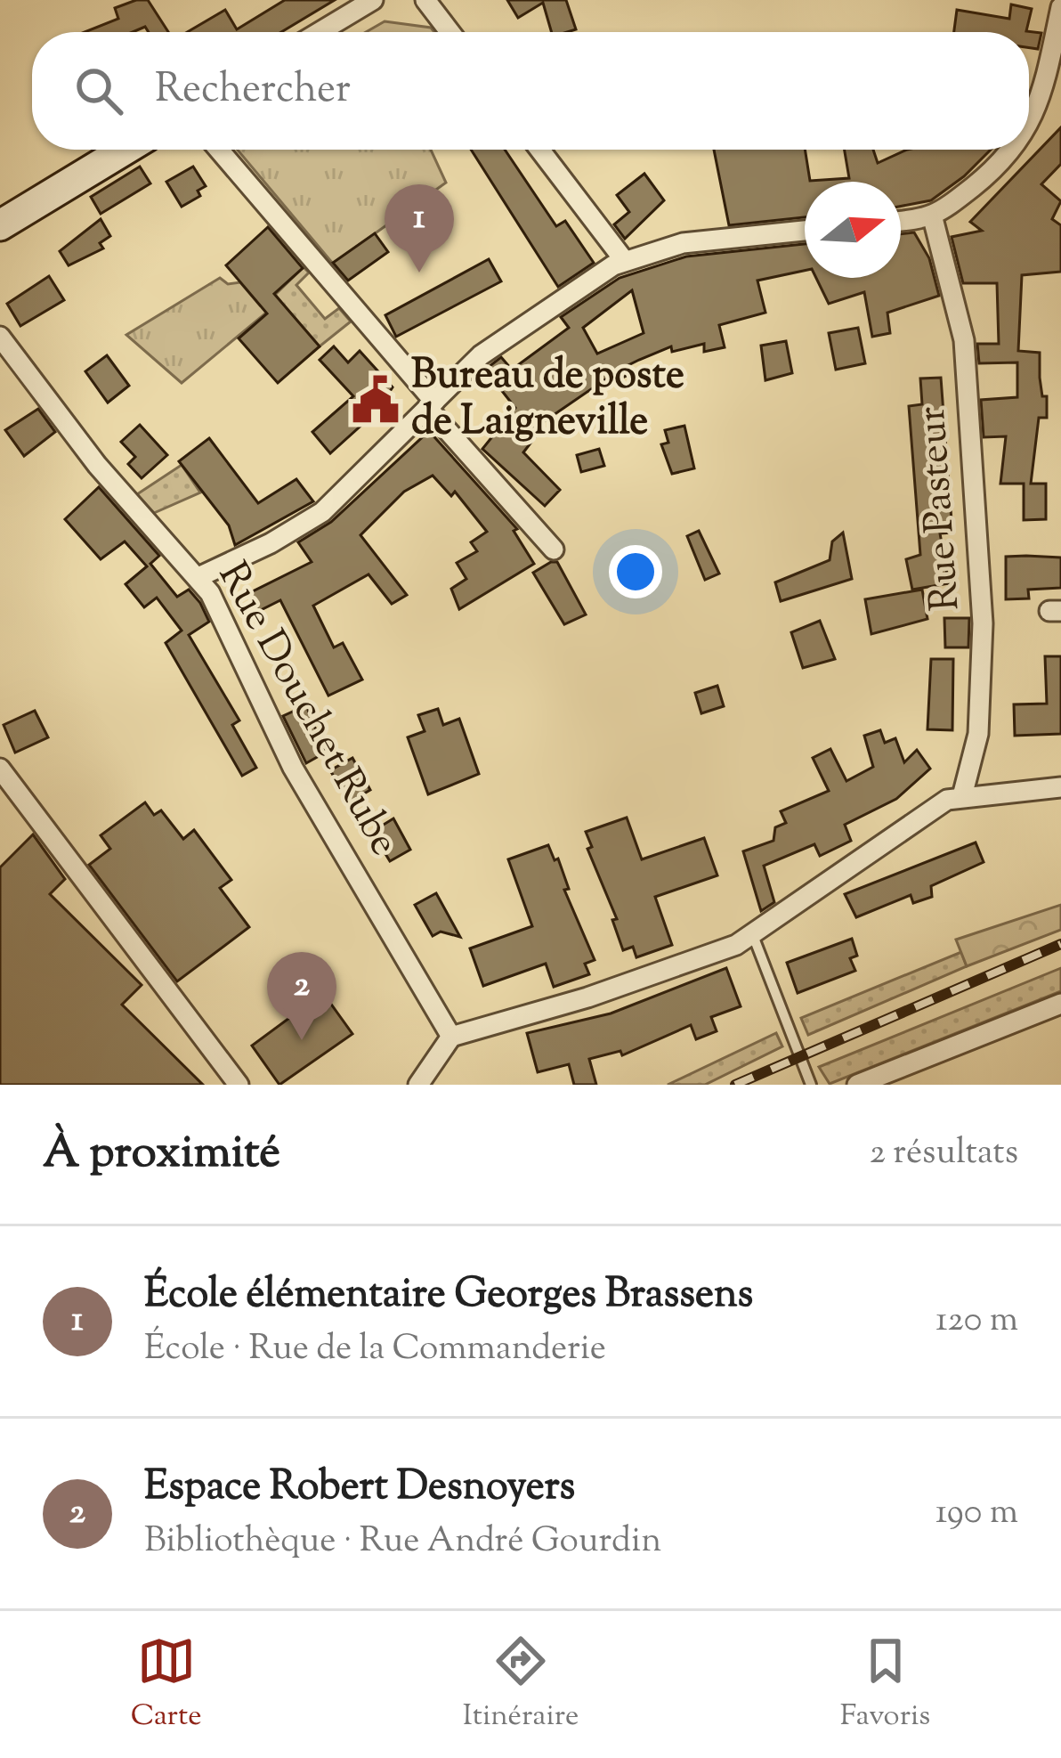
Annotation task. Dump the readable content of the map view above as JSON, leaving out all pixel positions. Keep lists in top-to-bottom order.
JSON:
{
  "streets": {
    "street": ["Rue Pasteur", "Rue Douchet Rube"]
  },
  "places": {
    "public building": ["Bureau de poste de Laigneville"]
  },
  "north": "right",
  "page": {
    "search": "Rechercher",
    "pins": ["1", "2"],
    "heading": ["À proximité", "2 résultats"],
    "list": [
      {
        "mark": "1",
        "name": "École élémentaire Georges Brassens",
        "note": "École · Rue de la Commanderie",
        "value": "120 m"
      },
      {
        "mark": "2",
        "name": "Espace Robert Desnoyers",
        "note": "Bibliothèque · Rue André Gourdin",
        "value": "190 m"
      }
    ],
    "nav": ["Carte", "Itinéraire", "Favoris"]
  }
}
